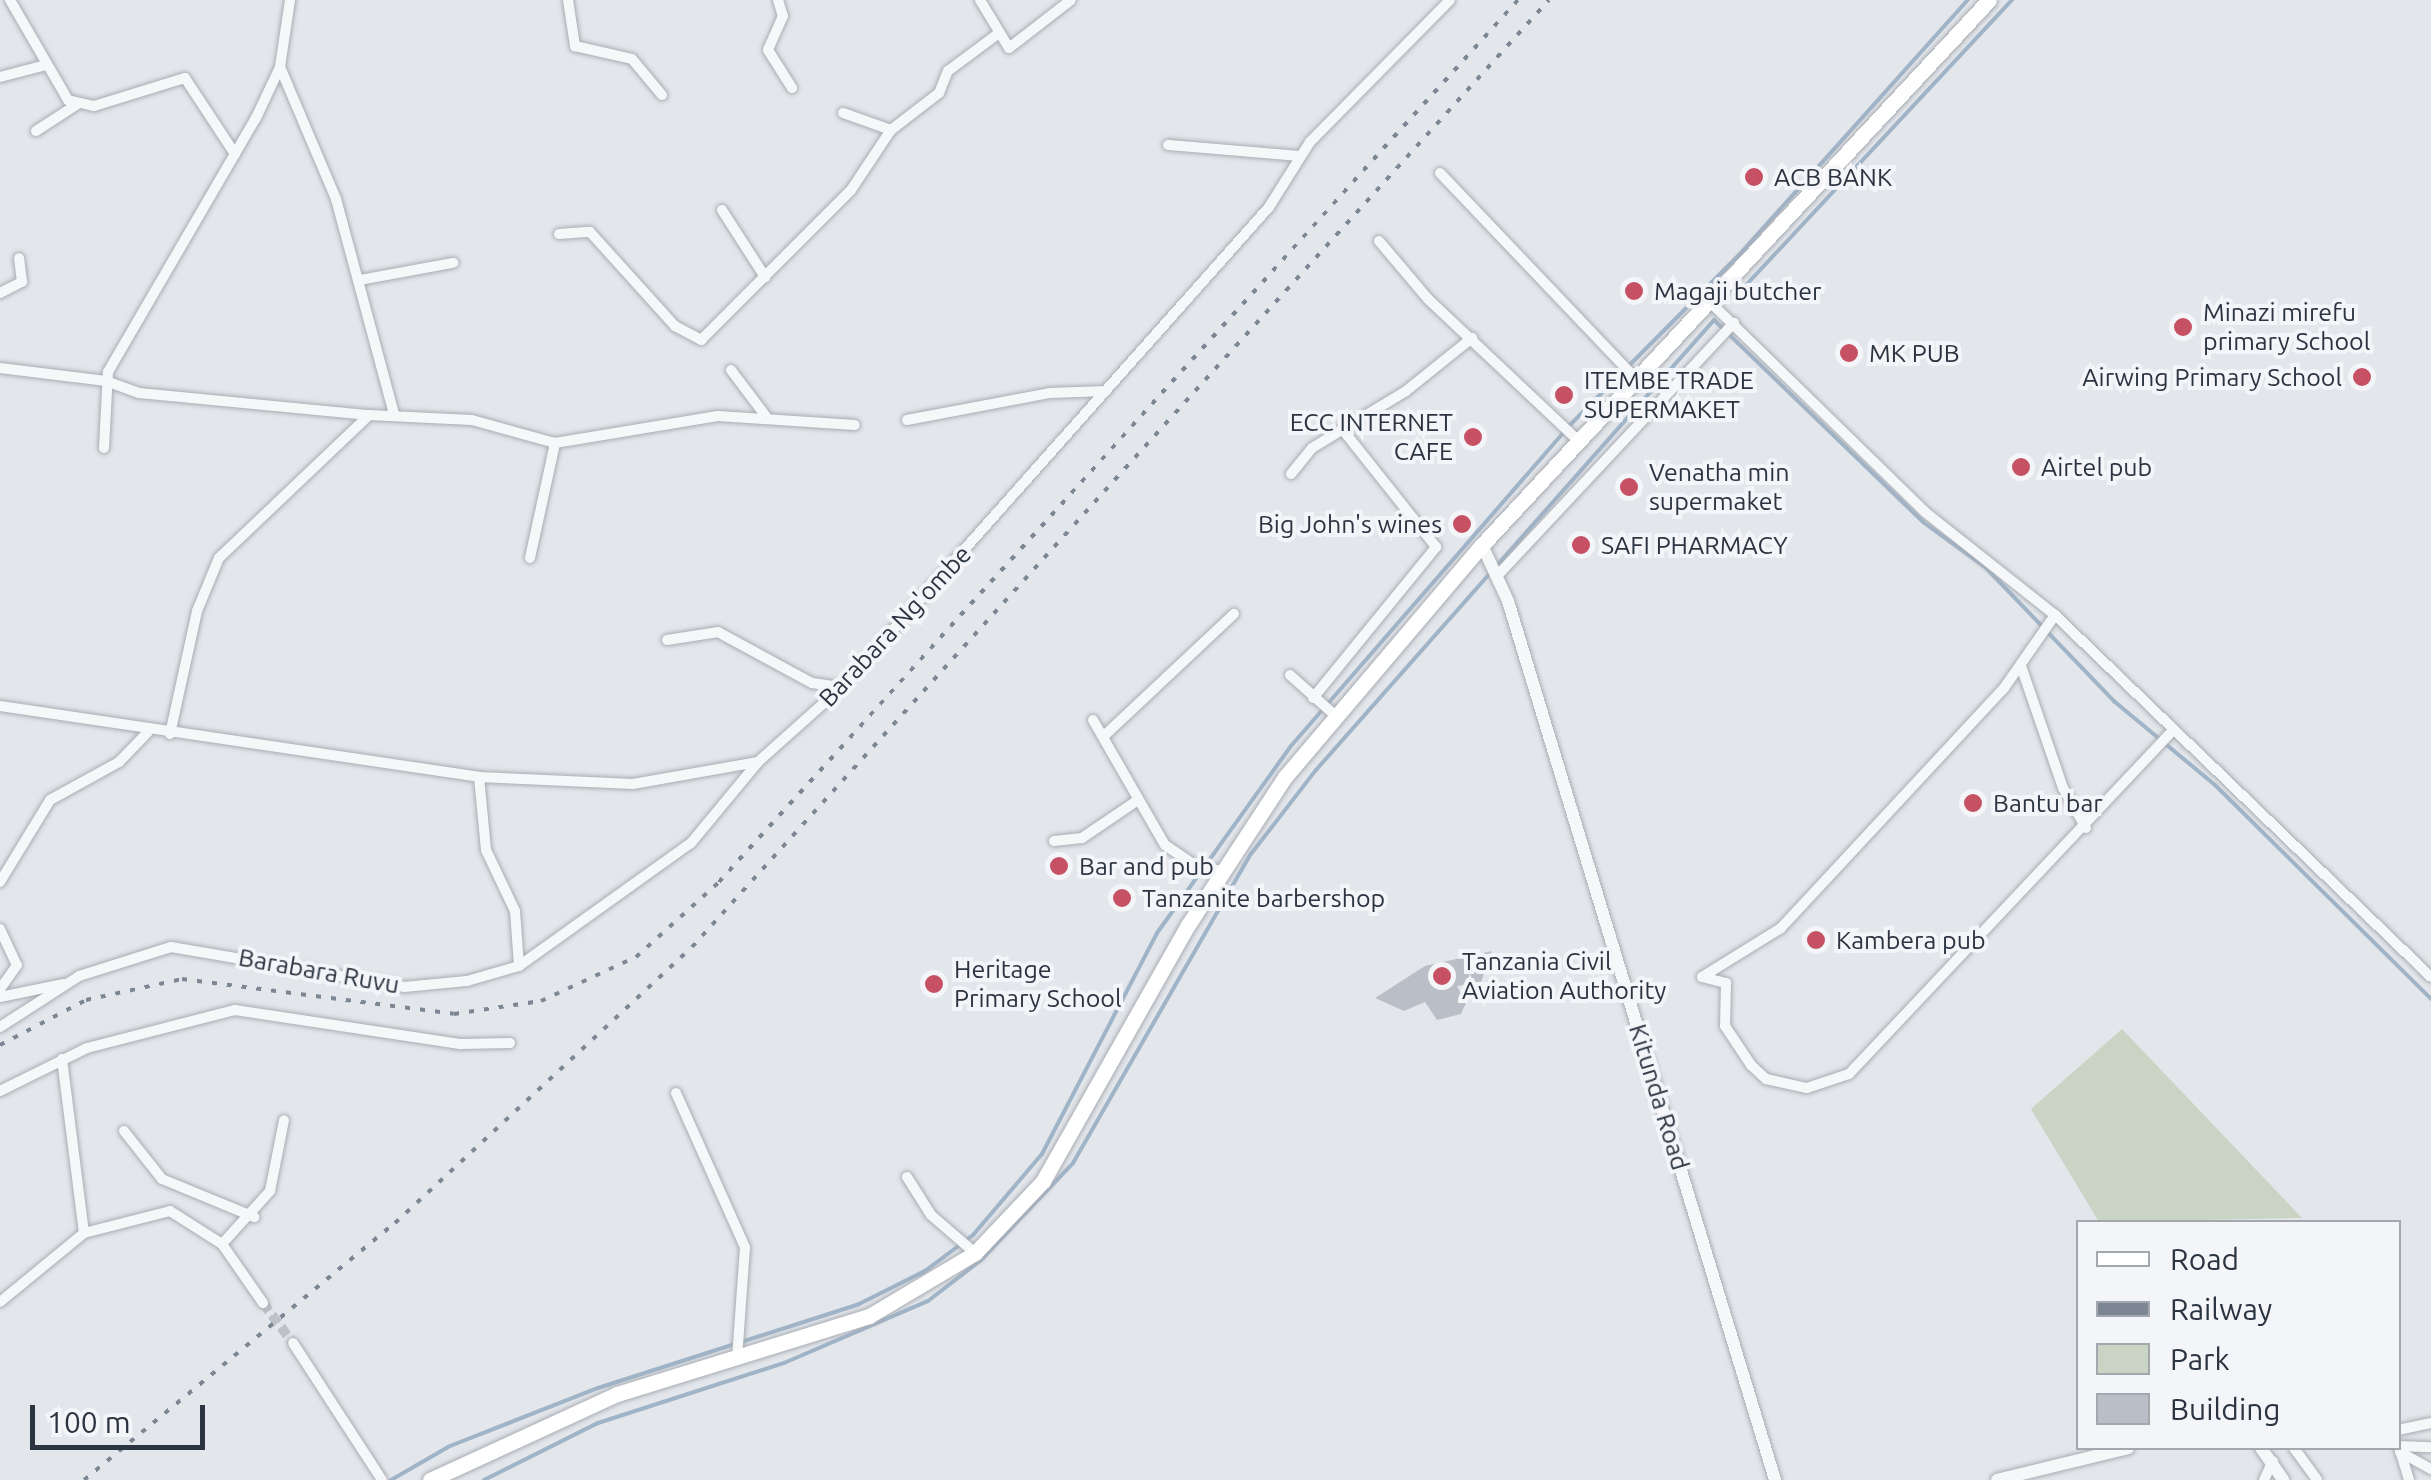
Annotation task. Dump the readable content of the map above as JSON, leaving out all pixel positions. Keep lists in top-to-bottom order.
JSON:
{
  "streets": {
    "street": ["Barabara Ng'ombe", "Barabara Ruvu", "Kitunda Road"]
  },
  "crossings": [
    ["Barabara Ng'ombe", "Barabara Ruvu"]
  ],
  "places": [
    "ACB BANK",
    "Magaji butcher",
    "Minazi mirefu primary School",
    "MK PUB",
    "Airwing Primary School",
    "ITEMBE TRADE SUPERMAKET",
    "ECC INTERNET CAFE",
    "Airtel pub",
    "Venatha min supermaket",
    "Big John's wines",
    "SAFI PHARMACY",
    "Bantu bar",
    "Bar and pub",
    "Tanzanite barbershop",
    "Kambera pub",
    "Tanzania Civil Aviation Authority",
    "Heritage Primary School"
  ],
  "legend": [
    "Road",
    "Railway",
    "Park",
    "Building"
  ],
  "scale_bar": "100 m"
}
